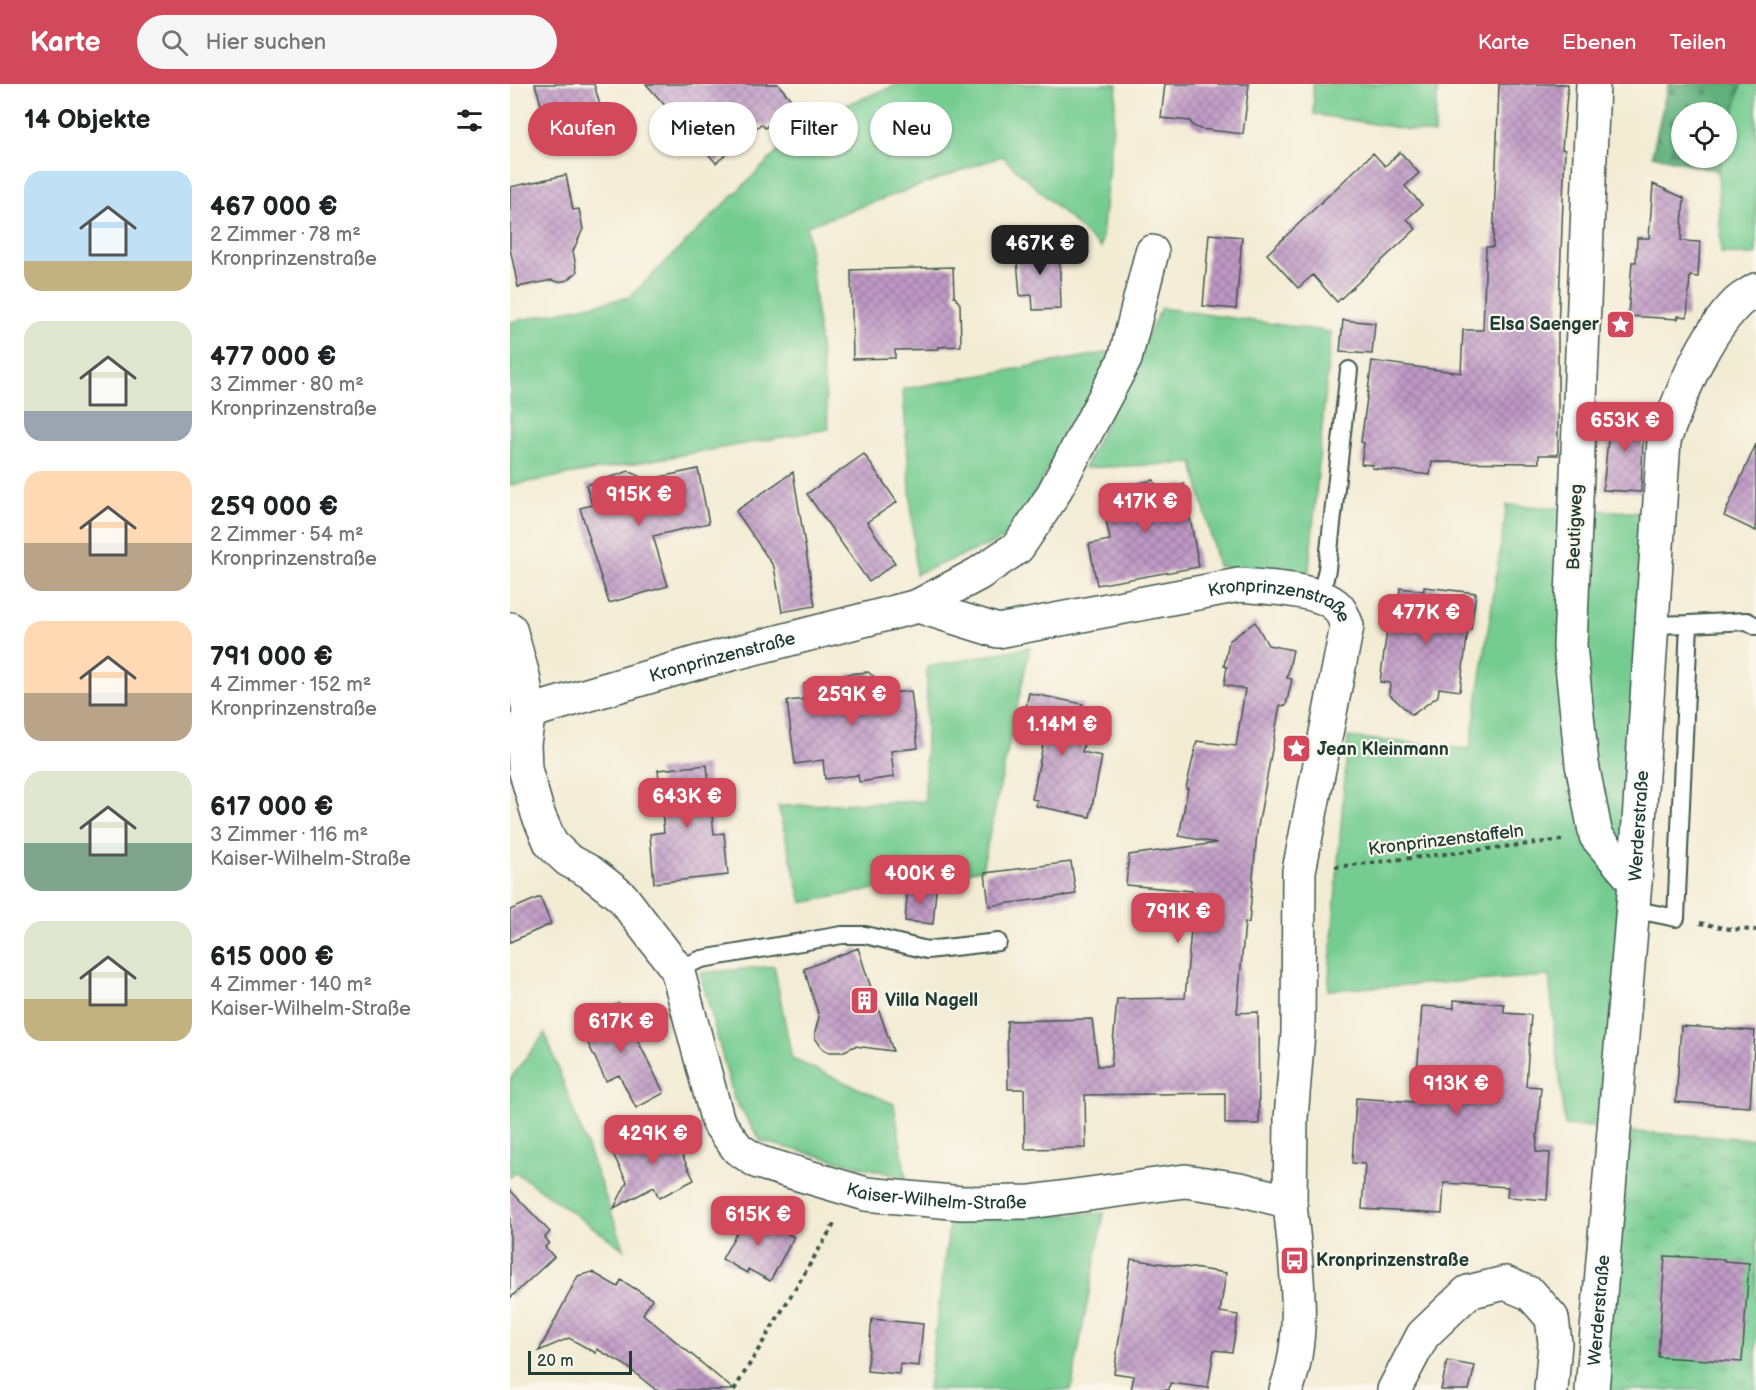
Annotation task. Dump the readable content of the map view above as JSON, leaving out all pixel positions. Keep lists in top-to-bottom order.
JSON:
{
  "streets": {
    "street": [
      "Beutigweg",
      "Kronprinzenstraße",
      "Werderstraße",
      "Kaiser-Wilhelm-Straße"
    ],
    "path": ["Kronprinzenstaffeln"]
  },
  "crossings": [
    ["Beutigweg", "Werderstraße"],
    ["Beutigweg", "Kronprinzenstaffeln"],
    ["Kronprinzenstraße", "Kronprinzenstaffeln"],
    ["Kronprinzenstraße", "Kaiser-Wilhelm-Straße"]
  ],
  "places": {
    "place": ["Elsa Saenger", "Jean Kleinmann"],
    "building": ["Villa Nagell"],
    "bus stop": ["Kronprinzenstraße"]
  },
  "scale_bar": "20 m",
  "page": {
    "header": "Karte",
    "search": "Hier suchen",
    "nav": ["Karte", "Ebenen", "Teilen"],
    "heading": "14 Objekte",
    "chip": [
      "Kaufen",
      "Mieten",
      "Filter",
      "Neu"
    ],
    "list": [
      {
        "name": "467 000 €",
        "note": "2 Zimmer · 78 m² · Kronprinzenstraße"
      },
      {
        "name": "477 000 €",
        "note": "3 Zimmer · 80 m² · Kronprinzenstraße"
      },
      {
        "name": "259 000 €",
        "note": "2 Zimmer · 54 m² · Kronprinzenstraße"
      },
      {
        "name": "791 000 €",
        "note": "4 Zimmer · 152 m² · Kronprinzenstraße"
      },
      {
        "name": "617 000 €",
        "note": "3 Zimmer · 116 m² · Kaiser-Wilhelm-Straße"
      },
      {
        "name": "615 000 €",
        "note": "4 Zimmer · 140 m² · Kaiser-Wilhelm-Straße"
      }
    ],
    "price": [
      "467K €",
      "653K €",
      "915K €",
      "417K €",
      "477K €",
      "259K €",
      "1.14M €",
      "643K €",
      "400K €",
      "791K €",
      "617K €",
      "913K €",
      "429K €",
      "615K €"
    ],
    "scale": "20 m"
  }
}
